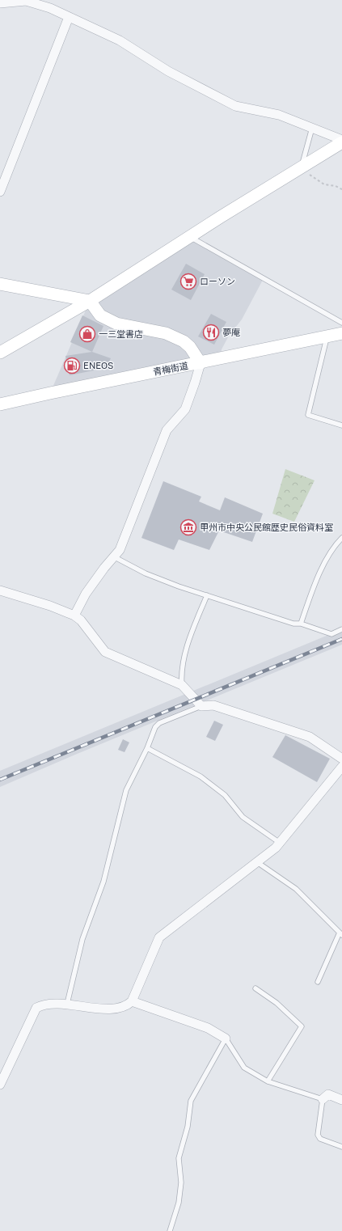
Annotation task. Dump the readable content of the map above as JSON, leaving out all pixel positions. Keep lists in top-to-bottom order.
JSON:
{
  "streets": {
    "street": ["青梅街道"]
  },
  "places": {
    "supermarket": ["ローソン"],
    "restaurant": ["夢庵"],
    "shop": ["一三堂書店"],
    "fuel station": ["ENEOS"],
    "museum": ["甲州市中央公民館歴史民俗資料室"]
  }
}
